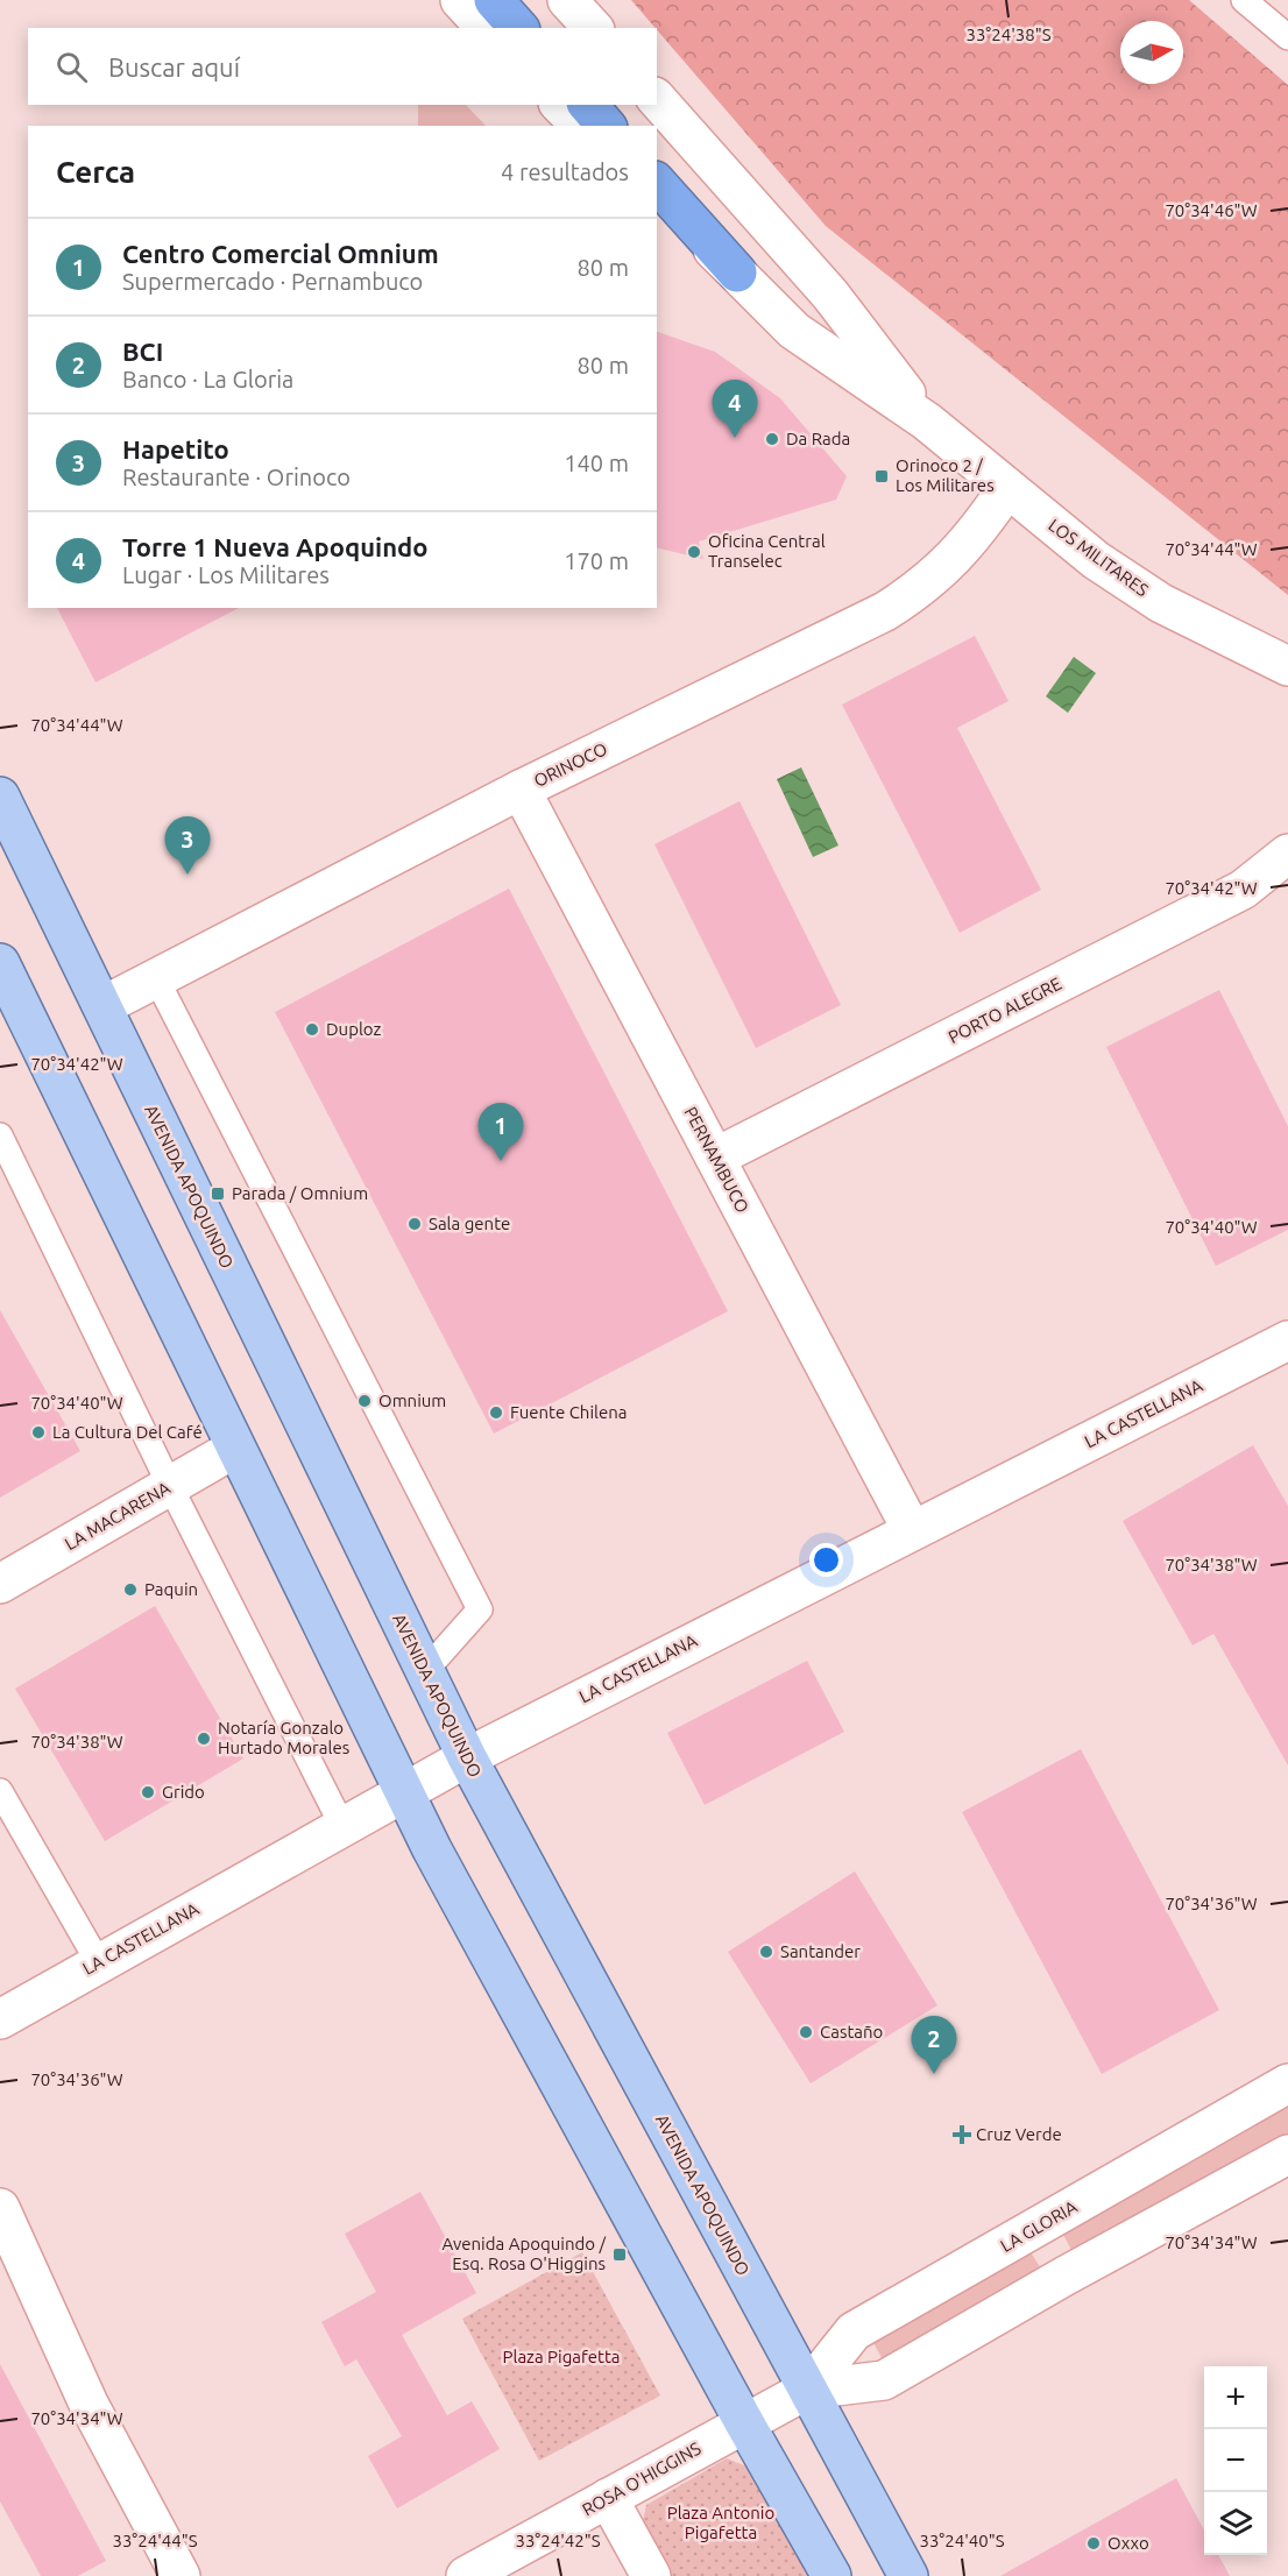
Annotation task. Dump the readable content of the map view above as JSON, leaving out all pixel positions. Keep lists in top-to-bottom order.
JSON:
{
  "streets": {
    "main road": ["AVENIDA APOQUINDO"],
    "street": [
      "LOS MILITARES",
      "ORINOCO",
      "PORTO ALEGRE",
      "PERNAMBUCO",
      "LA CASTELLANA",
      "LA MACARENA",
      "LA GLORIA",
      "ROSA O'HIGGINS"
    ]
  },
  "crossings": [
    ["LOS MILITARES", "ORINOCO"],
    ["ORINOCO", "PERNAMBUCO"],
    ["ORINOCO", "AVENIDA APOQUINDO"],
    ["PORTO ALEGRE", "PERNAMBUCO"],
    ["PERNAMBUCO", "LA CASTELLANA"],
    ["AVENIDA APOQUINDO", "LA CASTELLANA"],
    ["AVENIDA APOQUINDO", "LA GLORIA"],
    ["LA GLORIA", "ROSA O'HIGGINS"]
  ],
  "parks": ["Plaza Pigafetta", "Plaza Antonio Pigafetta"],
  "places": {
    "other": [
      "Da Rada",
      "Oficina Central Transelec",
      "Duploz",
      "Sala gente",
      "Omnium",
      "Fuente Chilena",
      "La Cultura Del Café",
      "Paquin",
      "Notaría Gonzalo Hurtado Morales",
      "Grido",
      "Santander",
      "Castaño",
      "Oxxo"
    ],
    "transit": ["Orinoco 2 / Los Militares", "Parada / Omnium", "Avenida Apoquindo / Esq. Rosa O'Higgins"],
    "health": ["Cruz Verde"]
  },
  "north": "right",
  "page": {
    "search": "Buscar aquí",
    "heading": ["Cerca", "4 resultados"],
    "list": [
      {
        "mark": "1",
        "name": "Centro Comercial Omnium",
        "note": "Supermercado · Pernambuco",
        "value": "80 m"
      },
      {
        "mark": "2",
        "name": "BCI",
        "note": "Banco · La Gloria",
        "value": "80 m"
      },
      {
        "mark": "3",
        "name": "Hapetito",
        "note": "Restaurante · Orinoco",
        "value": "140 m"
      },
      {
        "mark": "4",
        "name": "Torre 1 Nueva Apoquindo",
        "note": "Lugar · Los Militares",
        "value": "170 m"
      }
    ],
    "pins": [
      "4",
      "3",
      "1",
      "2"
    ],
    "map_buttons": ["+", "−"]
  },
  "coordinates": [
    "33°24'38\"S",
    "70°34'46\"W",
    "70°34'44\"W",
    "70°34'42\"W",
    "70°34'40\"W",
    "70°34'38\"W",
    "70°34'36\"W",
    "70°34'34\"W",
    "33°24'44\"S",
    "33°24'42\"S",
    "33°24'40\"S"
  ]
}
